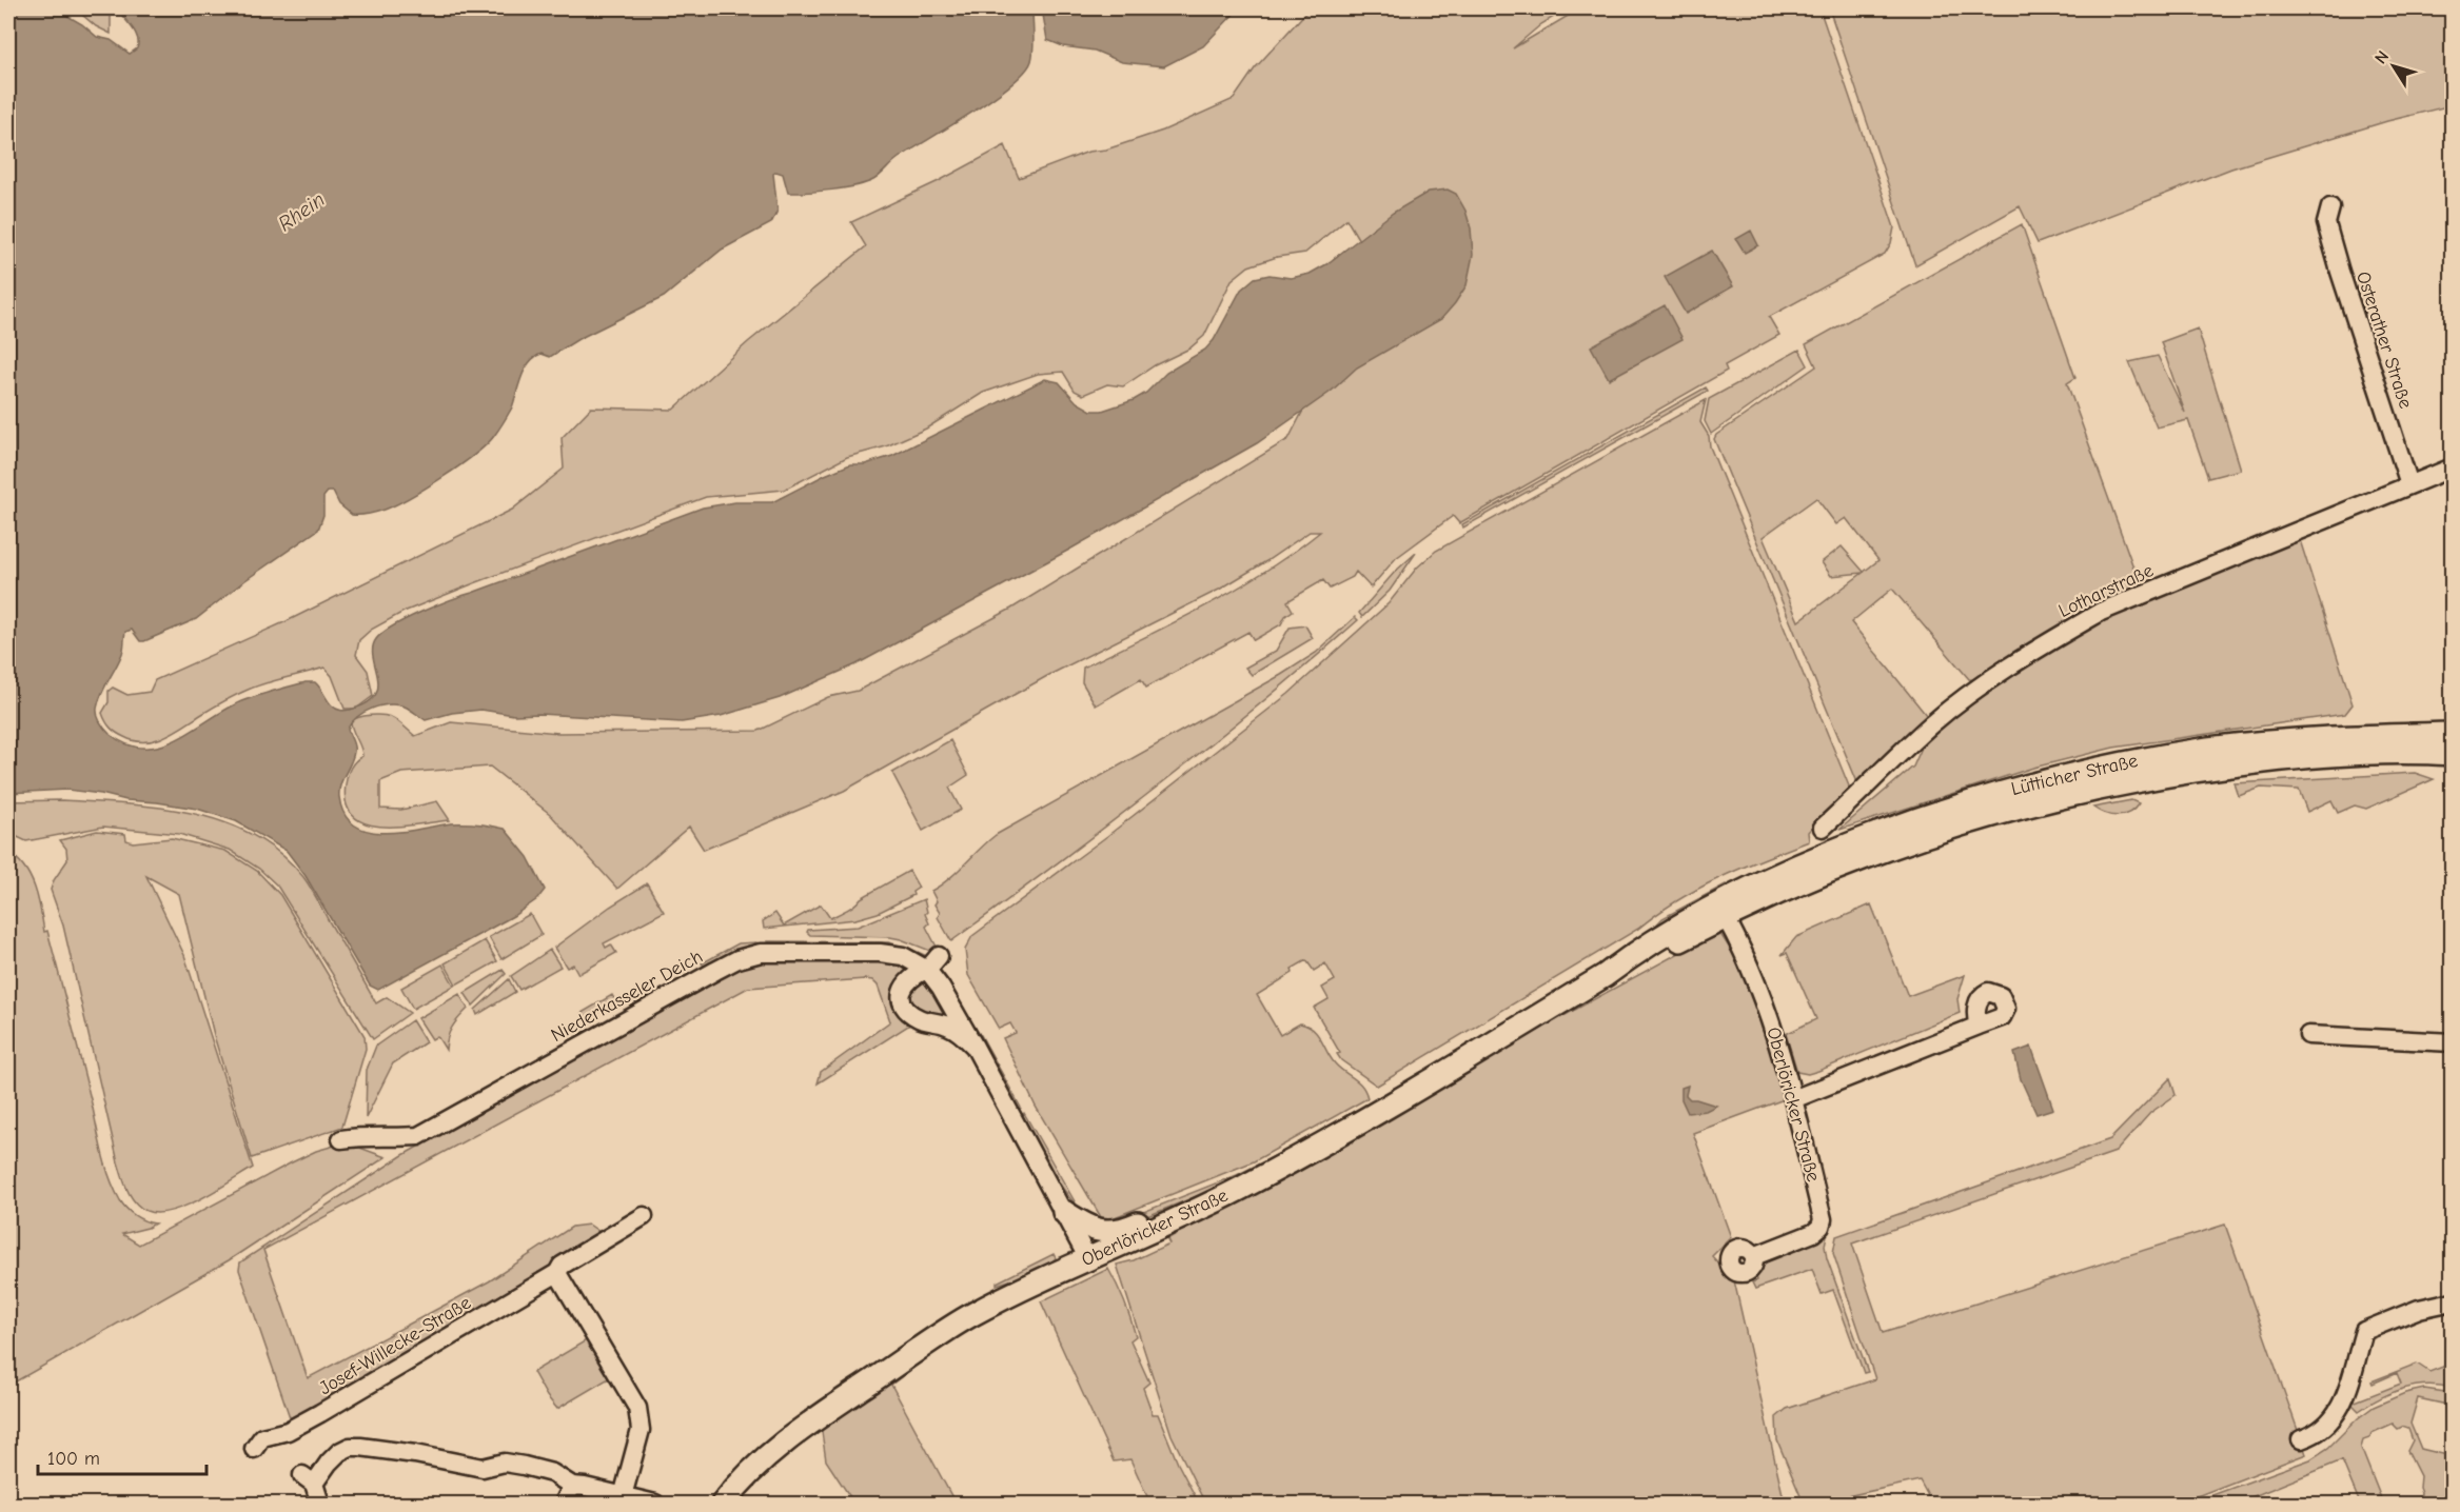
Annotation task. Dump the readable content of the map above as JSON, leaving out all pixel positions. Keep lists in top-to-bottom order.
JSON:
{
  "streets": {
    "main road": ["Lütticher Straße", "Oberlöricker Straße"],
    "street": [
      "Osterather Straße",
      "Lotharstraße",
      "Niederkasseler Deich",
      "Josef-Willecke-Straße"
    ]
  },
  "crossings": [
    ["Osterather Straße", "Lotharstraße"],
    ["Lütticher Straße", "Oberlöricker Straße"]
  ],
  "water": ["Rhein"],
  "scale_bar": "100 m",
  "north": "top left"
}
